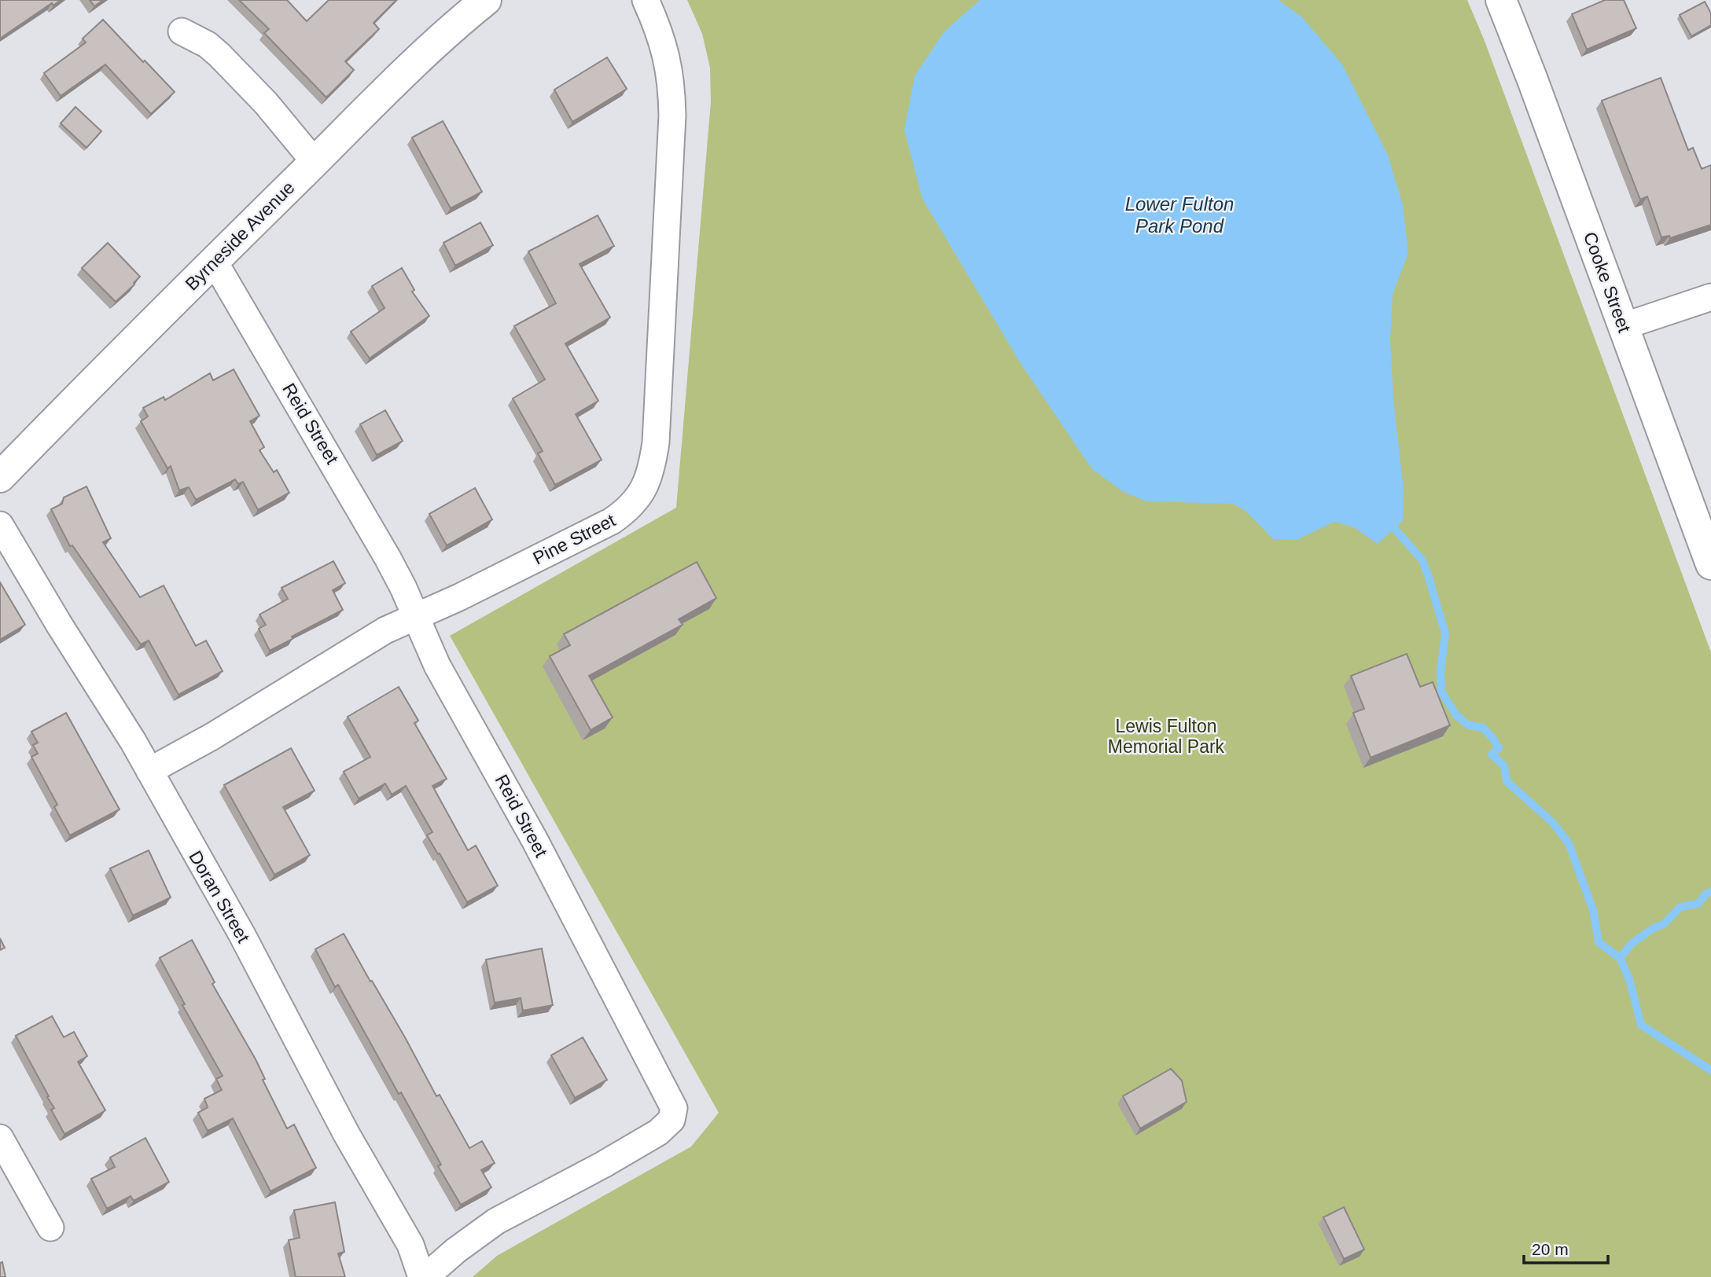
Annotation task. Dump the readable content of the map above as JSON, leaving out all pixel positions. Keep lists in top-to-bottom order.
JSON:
{
  "streets": {
    "street": [
      "Byrneside Avenue",
      "Cooke Street",
      "Reid Street",
      "Pine Street",
      "Doran Street"
    ]
  },
  "crossings": [
    ["Byrneside Avenue", "Reid Street"],
    ["Reid Street", "Pine Street"],
    ["Reid Street", "Doran Street"],
    ["Pine Street", "Doran Street"]
  ],
  "water": ["Lower Fulton Park Pond"],
  "parks": ["Lewis Fulton Memorial Park"],
  "scale_bar": "20 m"
}
